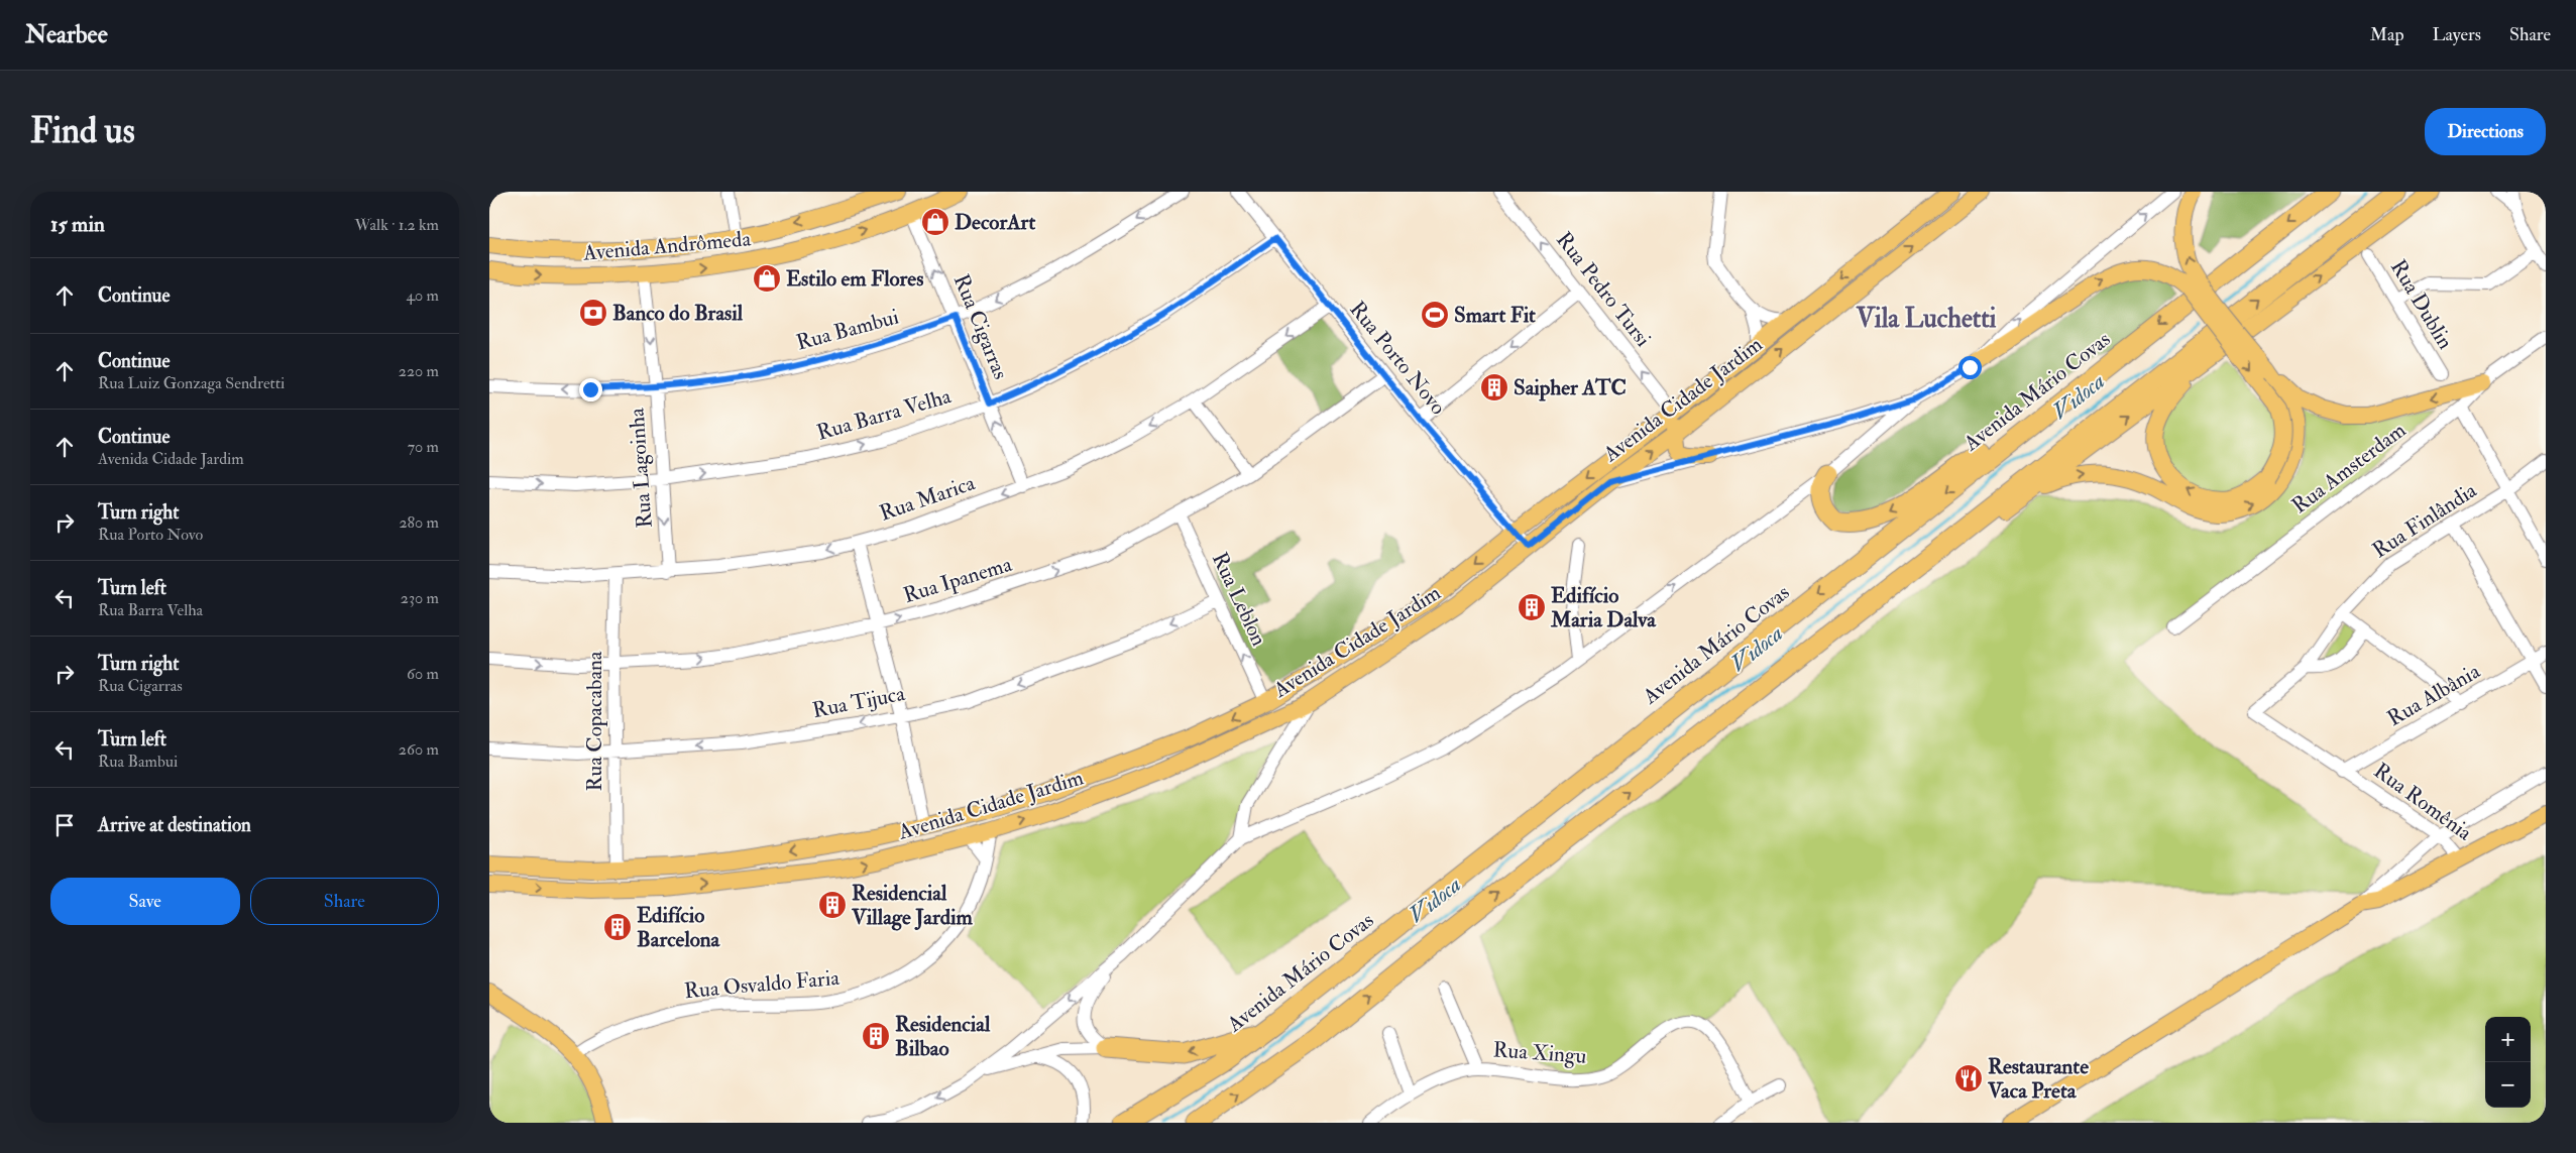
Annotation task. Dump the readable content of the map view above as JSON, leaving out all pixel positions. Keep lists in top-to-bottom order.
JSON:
{
  "streets": {
    "highway": ["Avenida Mário Covas"],
    "main road": ["Avenida Andrômeda", "Avenida Cidade Jardim", "Rua Romênia"],
    "street": [
      "Rua Pedro Tursi",
      "Rua Dublin",
      "Rua Cigarras",
      "Rua Bambui",
      "Rua Porto Novo",
      "Rua Barra Velha",
      "Rua Lagoinha",
      "Rua Amsterdam",
      "Rua Marica",
      "Rua Finlândia",
      "Rua Ipanema",
      "Rua Leblon",
      "Rua Albânia",
      "Rua Tijuca",
      "Rua Copacabana",
      "Rua Osvaldo Faria",
      "Rua Xingu"
    ]
  },
  "crossings": [
    ["Avenida Andrômeda", "Rua Cigarras"],
    ["Avenida Andrômeda", "Rua Lagoinha"],
    ["Rua Pedro Tursi", "Avenida Cidade Jardim"],
    ["Rua Cigarras", "Rua Bambui"],
    ["Rua Cigarras", "Rua Barra Velha"],
    ["Rua Cigarras", "Rua Marica"],
    ["Rua Bambui", "Rua Lagoinha"],
    ["Rua Porto Novo", "Avenida Cidade Jardim"],
    ["Rua Porto Novo", "Rua Barra Velha"],
    ["Rua Porto Novo", "Rua Marica"],
    ["Rua Porto Novo", "Rua Ipanema"],
    ["Avenida Cidade Jardim", "Rua Leblon"],
    ["Avenida Cidade Jardim", "Rua Copacabana"],
    ["Avenida Cidade Jardim", "Rua Osvaldo Faria"],
    ["Rua Barra Velha", "Rua Lagoinha"],
    ["Rua Lagoinha", "Rua Marica"],
    ["Rua Marica", "Rua Copacabana"],
    ["Rua Finlândia", "Rua Romênia"],
    ["Rua Ipanema", "Rua Leblon"],
    ["Rua Ipanema", "Rua Copacabana"],
    ["Rua Leblon", "Rua Tijuca"],
    ["Rua Albânia", "Rua Romênia"],
    ["Rua Tijuca", "Rua Copacabana"]
  ],
  "one_way": [
    "Rua Pedro Tursi",
    "Rua Cigarras",
    "Rua Bambui",
    "Rua Barra Velha",
    "Rua Lagoinha",
    "Rua Marica",
    "Rua Ipanema",
    "Rua Leblon",
    "Rua Tijuca"
  ],
  "districts": ["Vila Luchetti"],
  "water": ["Vidoca"],
  "places": {
    "shop": ["DecorArt", "Estilo em Flores"],
    "bank": ["Banco do Brasil"],
    "sports": ["Smart Fit"],
    "building": [
      "Saipher ATC",
      "Edifício Maria Dalva",
      "Residencial Village Jardim",
      "Edifício Barcelona",
      "Residencial Bilbao"
    ],
    "restaurant": ["Restaurante Vaca Preta"]
  },
  "page": {
    "header": "Nearbee",
    "nav": ["Map", "Layers", "Share"],
    "buttons": [
      "Directions",
      ["Save", "Share"]
    ],
    "title": "Find us",
    "heading": ["15 min", "Walk · 1.2 km"],
    "list": [
      ["Continue", "40 m"],
      ["Continue", "Rua Luiz Gonzaga Sendretti", "220 m"],
      ["Continue", "Avenida Cidade Jardim", "70 m"],
      ["Turn right", "Rua Porto Novo", "280 m"],
      ["Turn left", "Rua Barra Velha", "230 m"],
      ["Turn right", "Rua Cigarras", "60 m"],
      ["Turn left", "Rua Bambui", "260 m"],
      "Arrive at destination"
    ],
    "map_buttons": ["+", "−"]
  }
}
